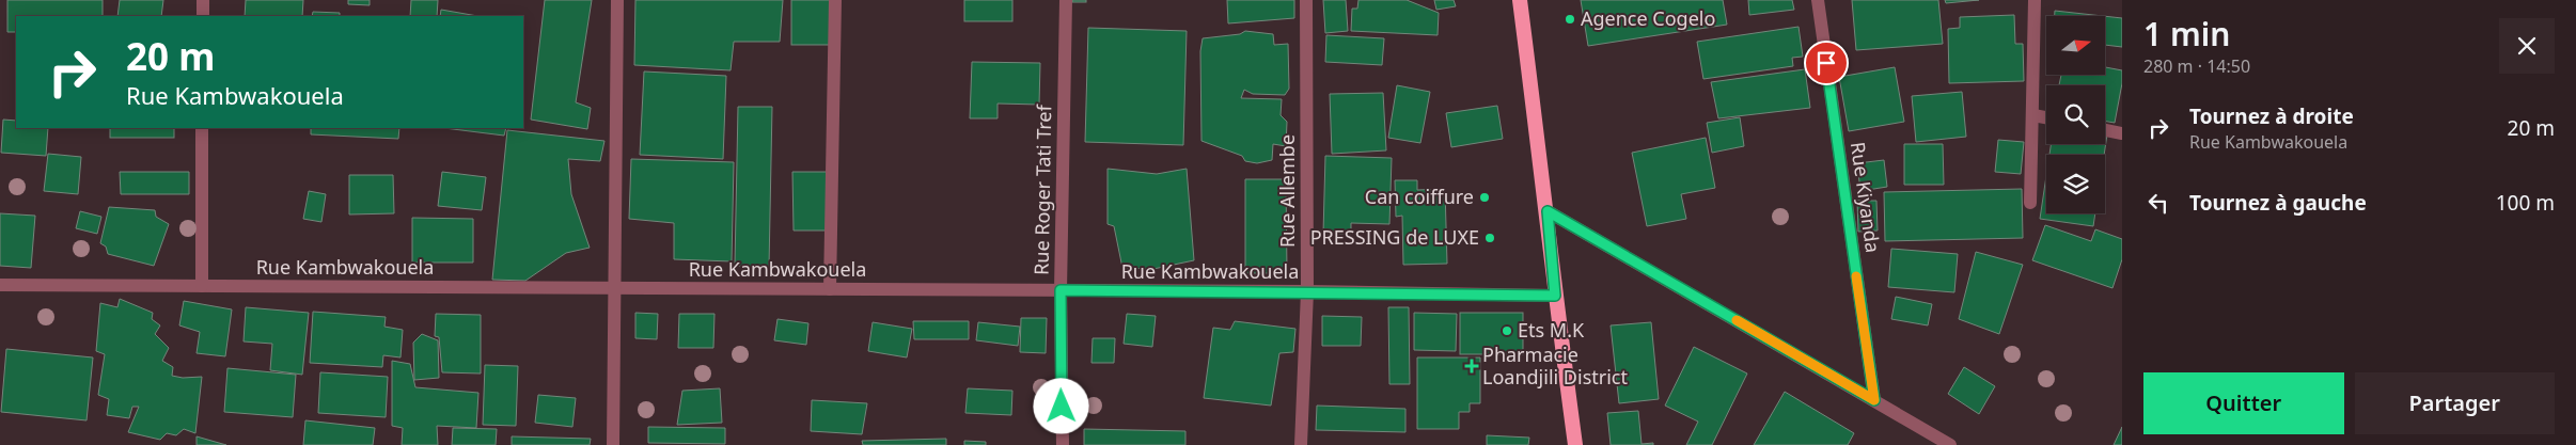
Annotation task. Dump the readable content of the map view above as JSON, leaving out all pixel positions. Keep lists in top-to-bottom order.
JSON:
{
  "streets": {
    "street": [
      "Rue Roger Tati Tref",
      "Rue Allembe",
      "Rue Kiyanda",
      "Rue Kambwakouela"
    ]
  },
  "crossings": [
    ["Rue Roger Tati Tref", "Rue Kambwakouela"],
    ["Rue Allembe", "Rue Kambwakouela"]
  ],
  "places": {
    "other": [
      "Agence Cogelo",
      "Can coiffure",
      "PRESSING de LUXE",
      "Ets M.K"
    ],
    "health": ["Pharmacie Loandjili District"]
  },
  "north": "right",
  "page": {
    "heading": ["1 min", "280 m · 14:50"],
    "turn": ["20 m", "Rue Kambwakouela"],
    "list": [
      {
        "name": "Tournez à droite",
        "note": "Rue Kambwakouela",
        "value": "20 m"
      },
      {
        "name": "Tournez à gauche",
        "value": "100 m"
      }
    ],
    "buttons": ["Quitter", "Partager"]
  }
}
